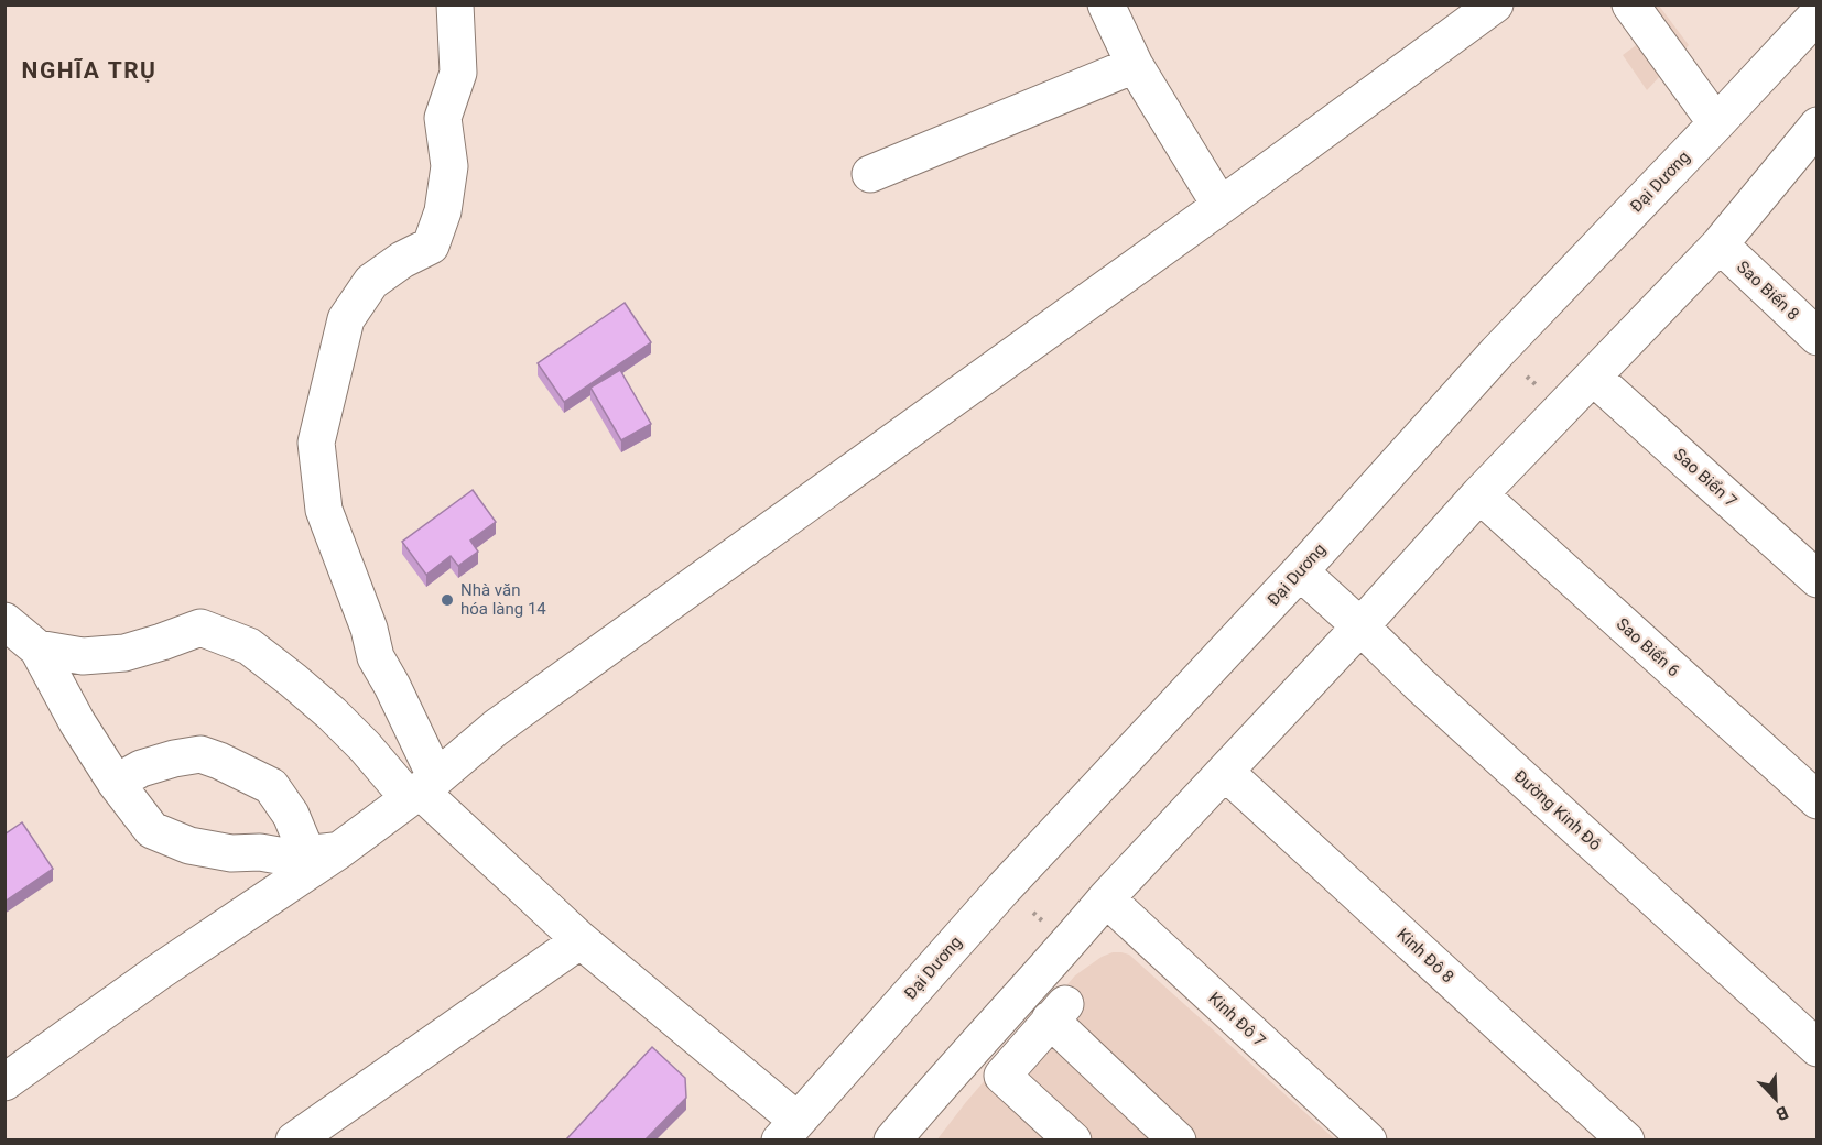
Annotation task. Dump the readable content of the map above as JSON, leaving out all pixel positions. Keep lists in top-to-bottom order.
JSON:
{
  "streets": {
    "street": [
      "Đại Dương",
      "Sao Biển 8",
      "Sao Biển 7",
      "Sao Biển 6",
      "Đường Kinh Đô",
      "Kinh Đô 8",
      "Kinh Đô 7"
    ]
  },
  "crossings": [
    ["Đại Dương", "Đường Kinh Đô"]
  ],
  "districts": ["NGHĨA TRỤ"],
  "places": ["Nhà văn hóa làng 14"],
  "north": "bottom right"
}
